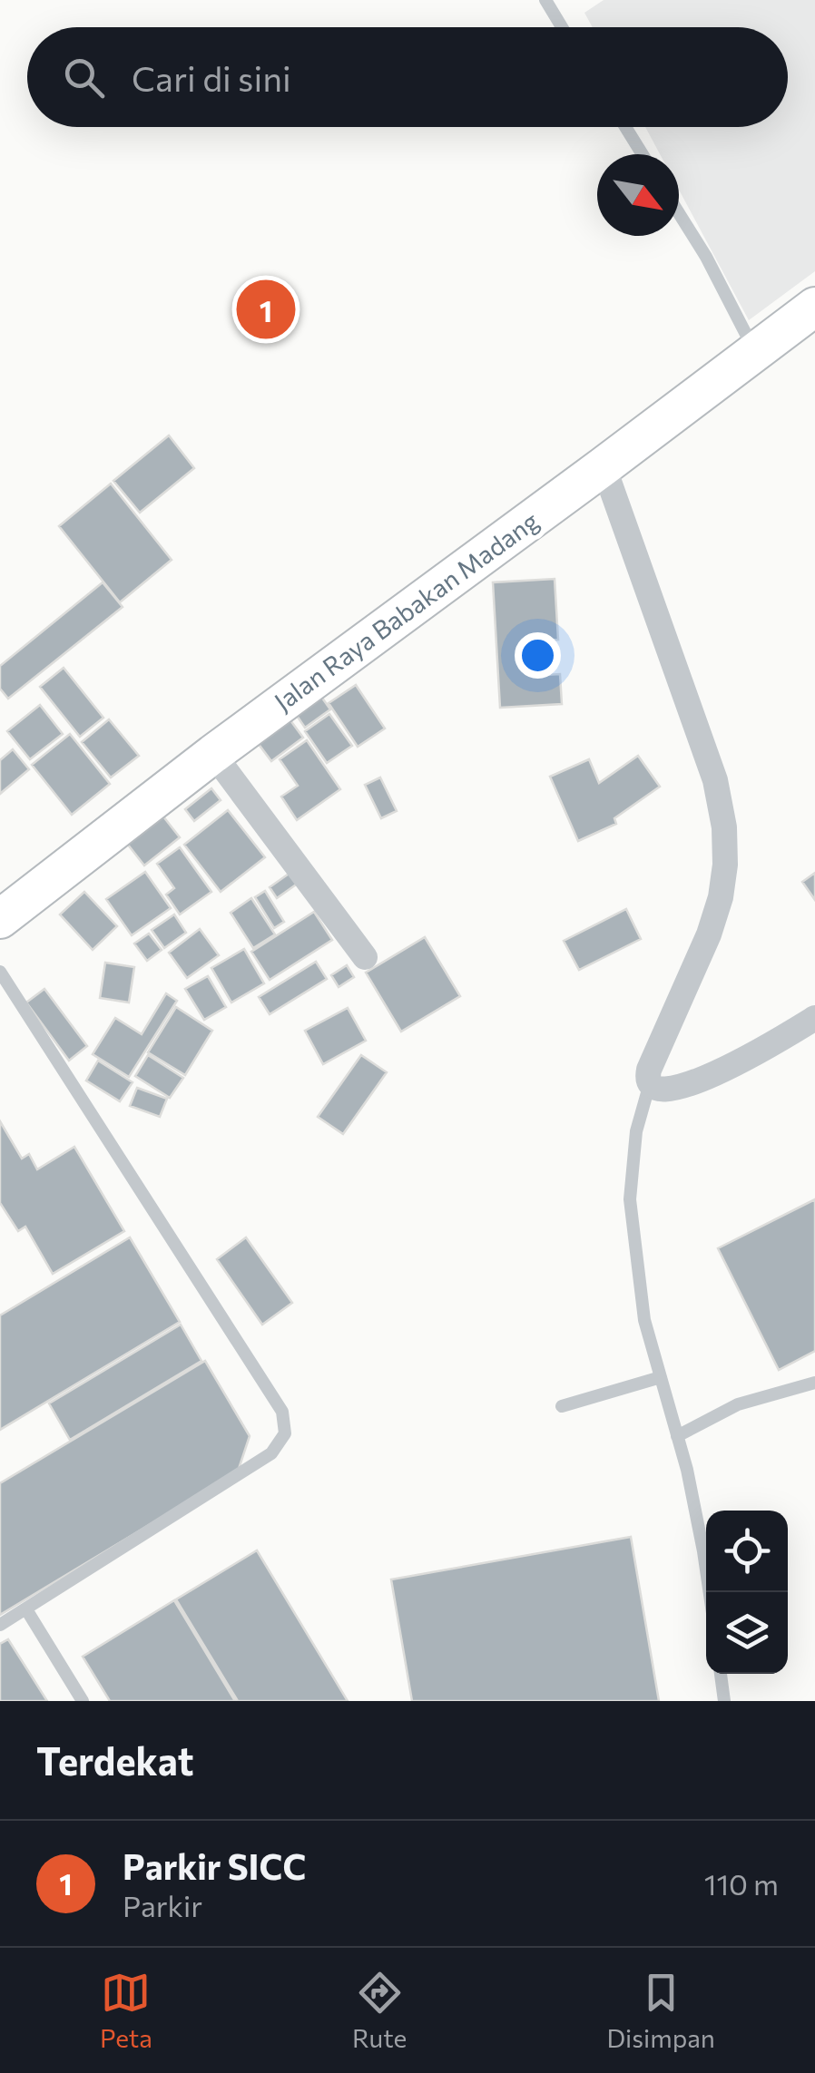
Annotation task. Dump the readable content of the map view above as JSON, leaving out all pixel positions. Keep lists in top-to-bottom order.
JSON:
{
  "streets": {
    "main road": ["Jalan Raya Babakan Madang"]
  },
  "north": "bottom right",
  "page": {
    "search": "Cari di sini",
    "pins": "1",
    "heading": "Terdekat",
    "list": [
      {
        "mark": "1",
        "name": "Parkir SICC",
        "note": "Parkir",
        "value": "110 m"
      }
    ],
    "nav": ["Peta", "Rute", "Disimpan"]
  }
}
